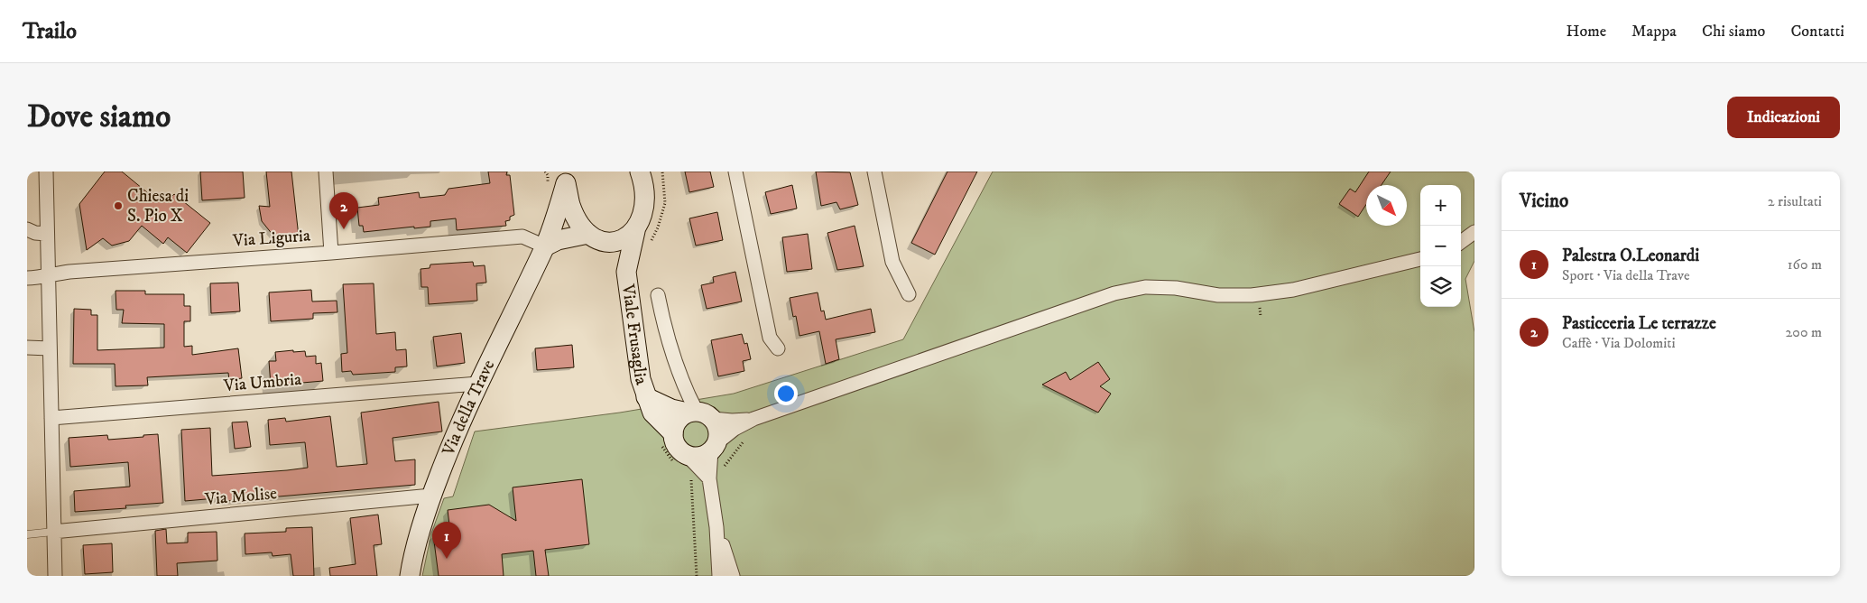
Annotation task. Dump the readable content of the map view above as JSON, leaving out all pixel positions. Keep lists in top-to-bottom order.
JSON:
{
  "streets": {
    "street": [
      "Via Liguria",
      "Viale Frusaglia",
      "Via Umbria",
      "Via della Trave",
      "Via Molise"
    ]
  },
  "crossings": [
    ["Via Liguria", "Via della Trave"],
    ["Viale Frusaglia", "Via della Trave"],
    ["Via Umbria", "Via della Trave"],
    ["Via della Trave", "Via Molise"]
  ],
  "places": ["Chiesa di S. Pio X"],
  "north": "bottom right",
  "page": {
    "header": "Trailo",
    "nav": [
      "Home",
      "Mappa",
      "Chi siamo",
      "Contatti"
    ],
    "buttons": "Indicazioni",
    "title": "Dove siamo",
    "heading": ["Vicino", "2 risultati"],
    "map_buttons": ["+", "−"],
    "pins": ["2", "1"],
    "list": [
      {
        "mark": "1",
        "name": "Palestra O.Leonardi",
        "note": "Sport · Via della Trave",
        "value": "160 m"
      },
      {
        "mark": "2",
        "name": "Pasticceria Le terrazze",
        "note": "Caffè · Via Dolomiti",
        "value": "200 m"
      }
    ]
  }
}
